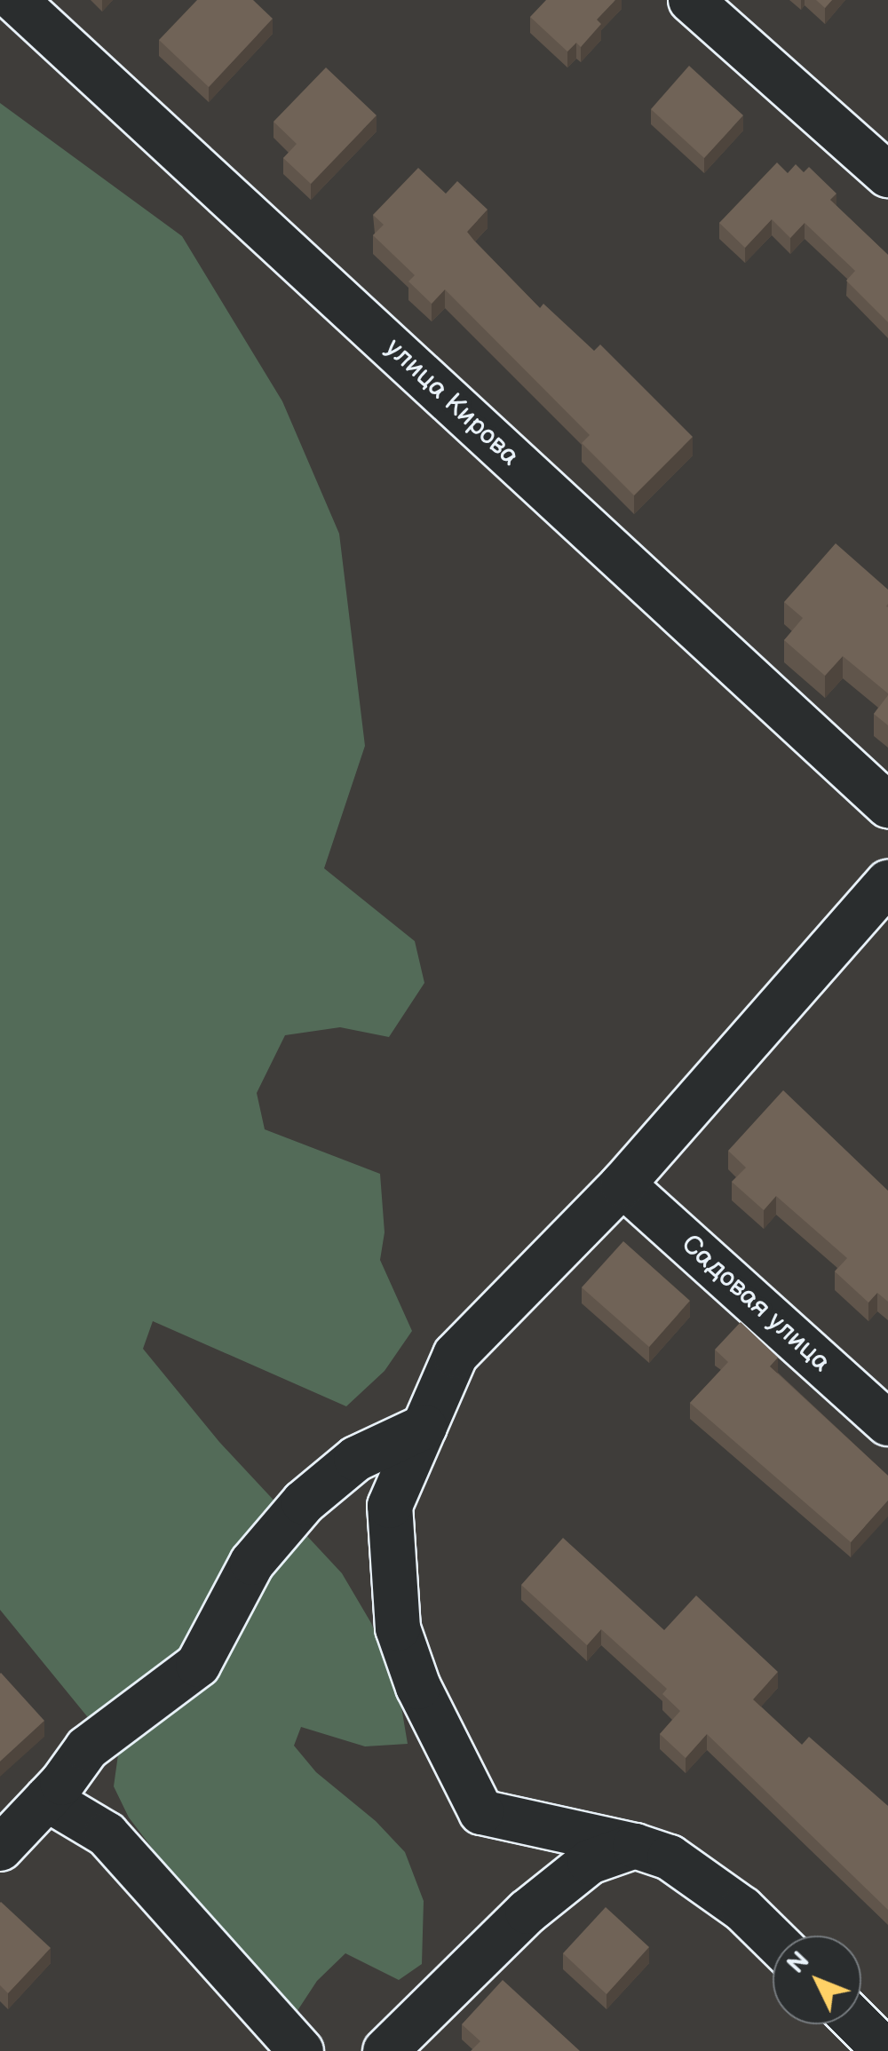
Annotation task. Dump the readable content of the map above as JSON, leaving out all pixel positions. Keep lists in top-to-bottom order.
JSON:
{
  "streets": {
    "street": ["улица Кирова", "Садовая улица"]
  },
  "north": "top left"
}
